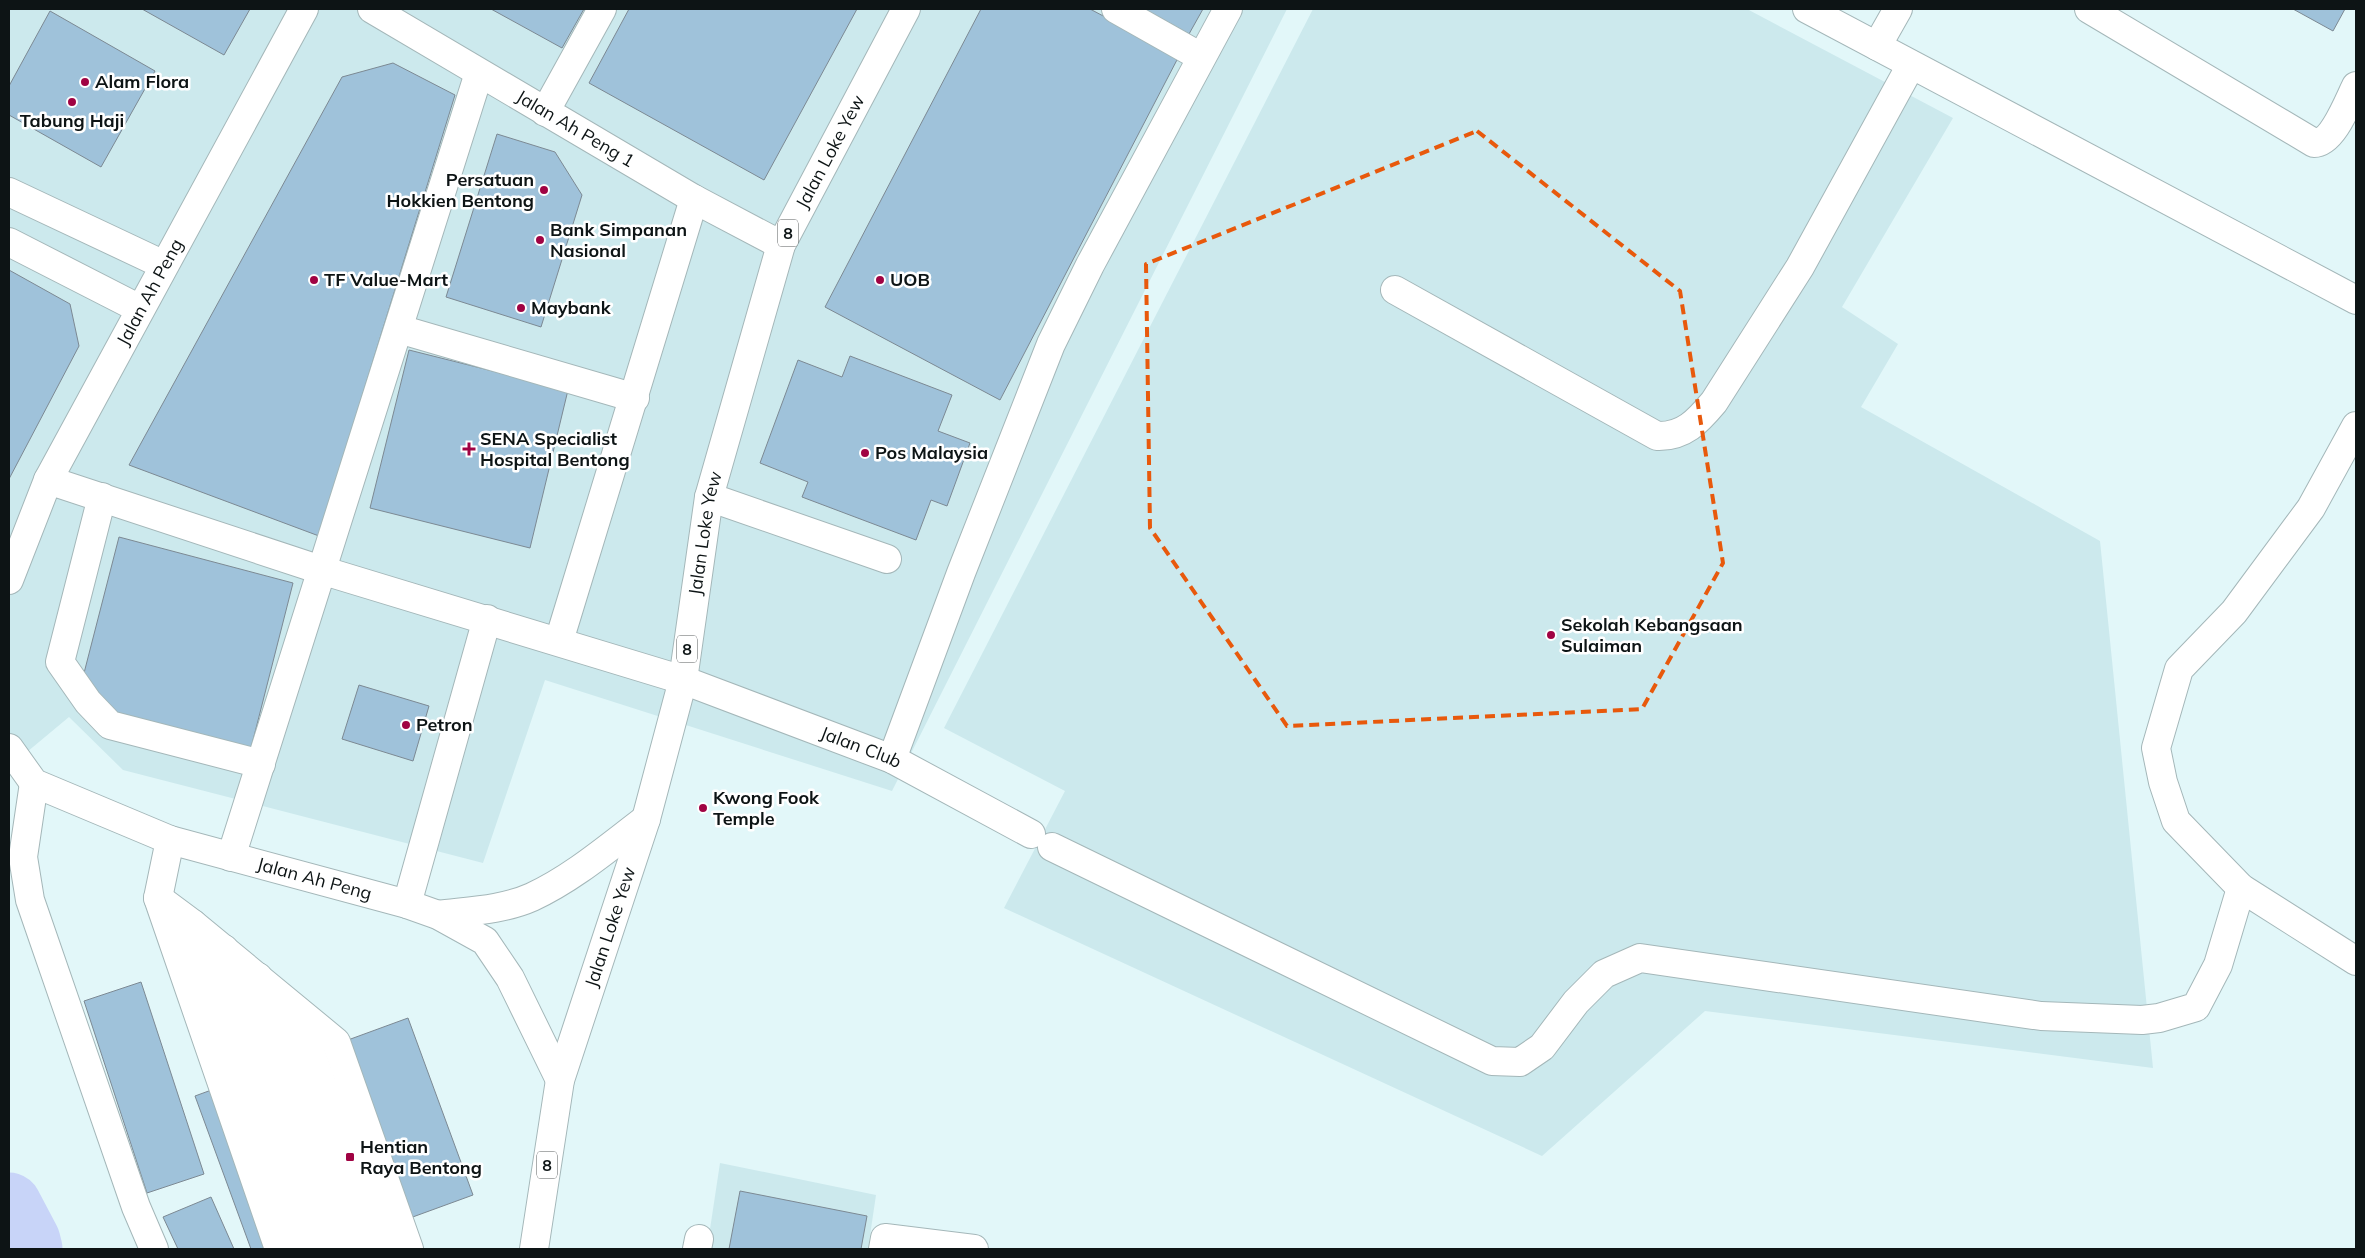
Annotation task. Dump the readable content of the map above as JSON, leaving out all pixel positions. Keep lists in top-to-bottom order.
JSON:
{
  "streets": {
    "main road": [
      "Jalan Ah Peng 1",
      "Jalan Loke Yew",
      "8",
      "Jalan Ah Peng",
      "Jalan Club"
    ]
  },
  "crossings": [
    ["Jalan Ah Peng 1", "Jalan Loke Yew"],
    ["Jalan Loke Yew", "8"],
    ["Jalan Loke Yew", "Jalan Ah Peng"],
    ["Jalan Loke Yew", "Jalan Club"],
    ["8", "Jalan Ah Peng"],
    ["Jalan Ah Peng", "Jalan Club"]
  ],
  "places": {
    "other": [
      "Alam Flora",
      "Tabung Haji",
      "Persatuan Hokkien Bentong",
      "Bank Simpanan Nasional",
      "TF Value-Mart",
      "UOB",
      "Maybank",
      "Pos Malaysia",
      "Sekolah Kebangsaan Sulaiman",
      "Petron",
      "Kwong Fook Temple"
    ],
    "health": ["SENA Specialist Hospital Bentong"],
    "transit": ["Hentian Raya Bentong"]
  }
}
